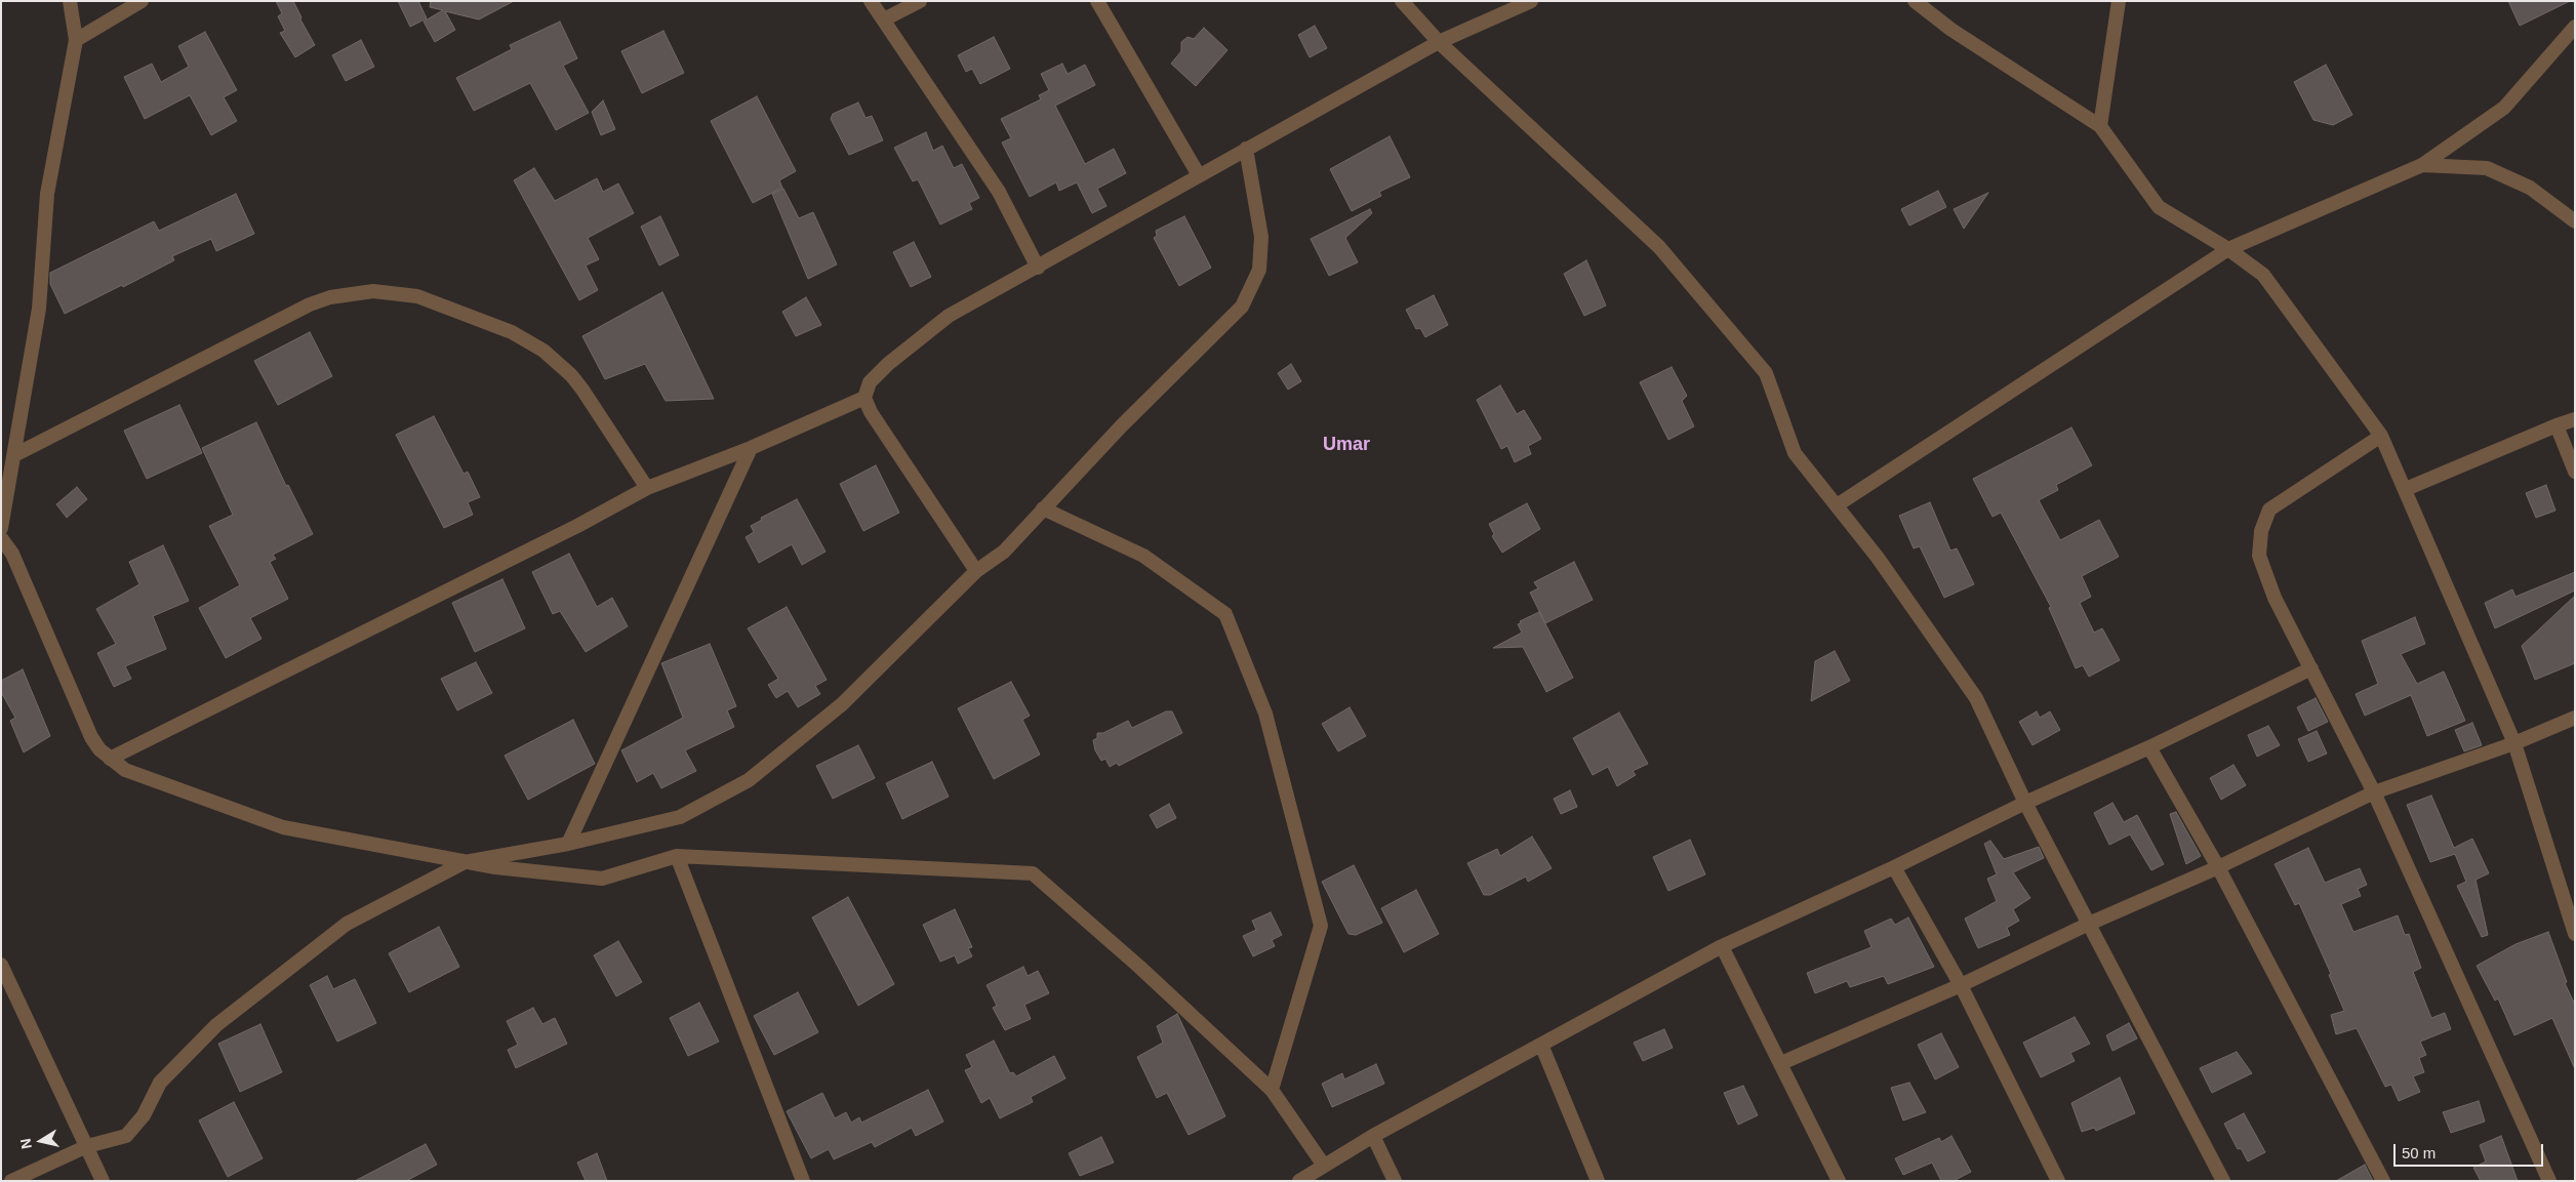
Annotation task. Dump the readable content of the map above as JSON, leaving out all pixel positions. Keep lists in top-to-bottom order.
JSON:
{
  "districts": ["Umar"],
  "scale_bar": "50 m",
  "north": "left"
}
